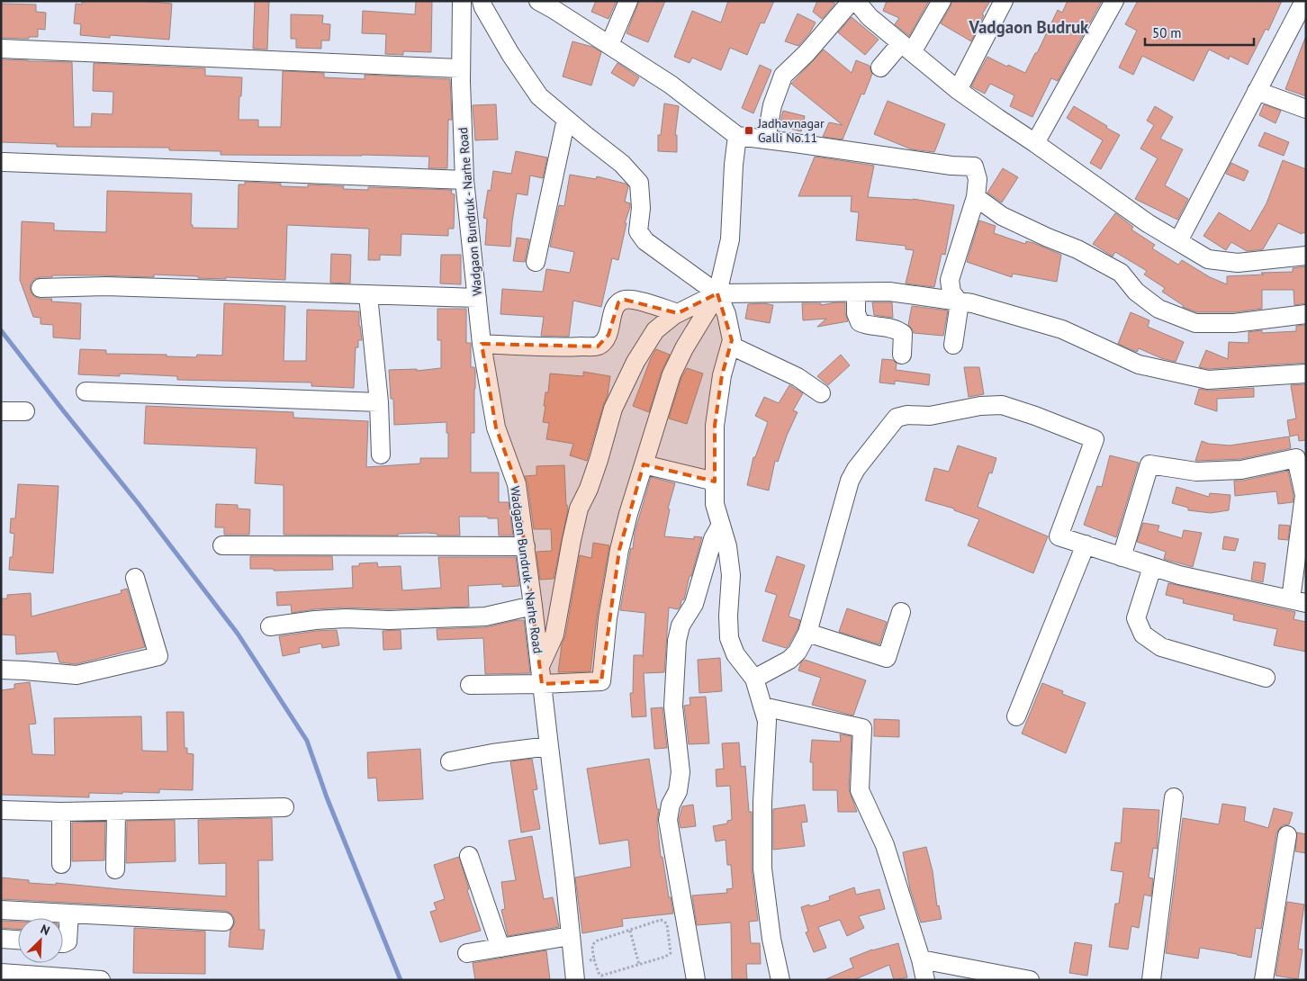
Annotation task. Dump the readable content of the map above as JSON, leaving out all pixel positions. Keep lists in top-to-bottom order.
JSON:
{
  "streets": {
    "street": ["Wadgaon Bundruk - Narhe Road"]
  },
  "districts": ["Vadgaon Budruk"],
  "places": {
    "transit": ["Jadhavnagar Galli No.11"]
  },
  "scale_bar": "50 m",
  "north": "top right"
}
